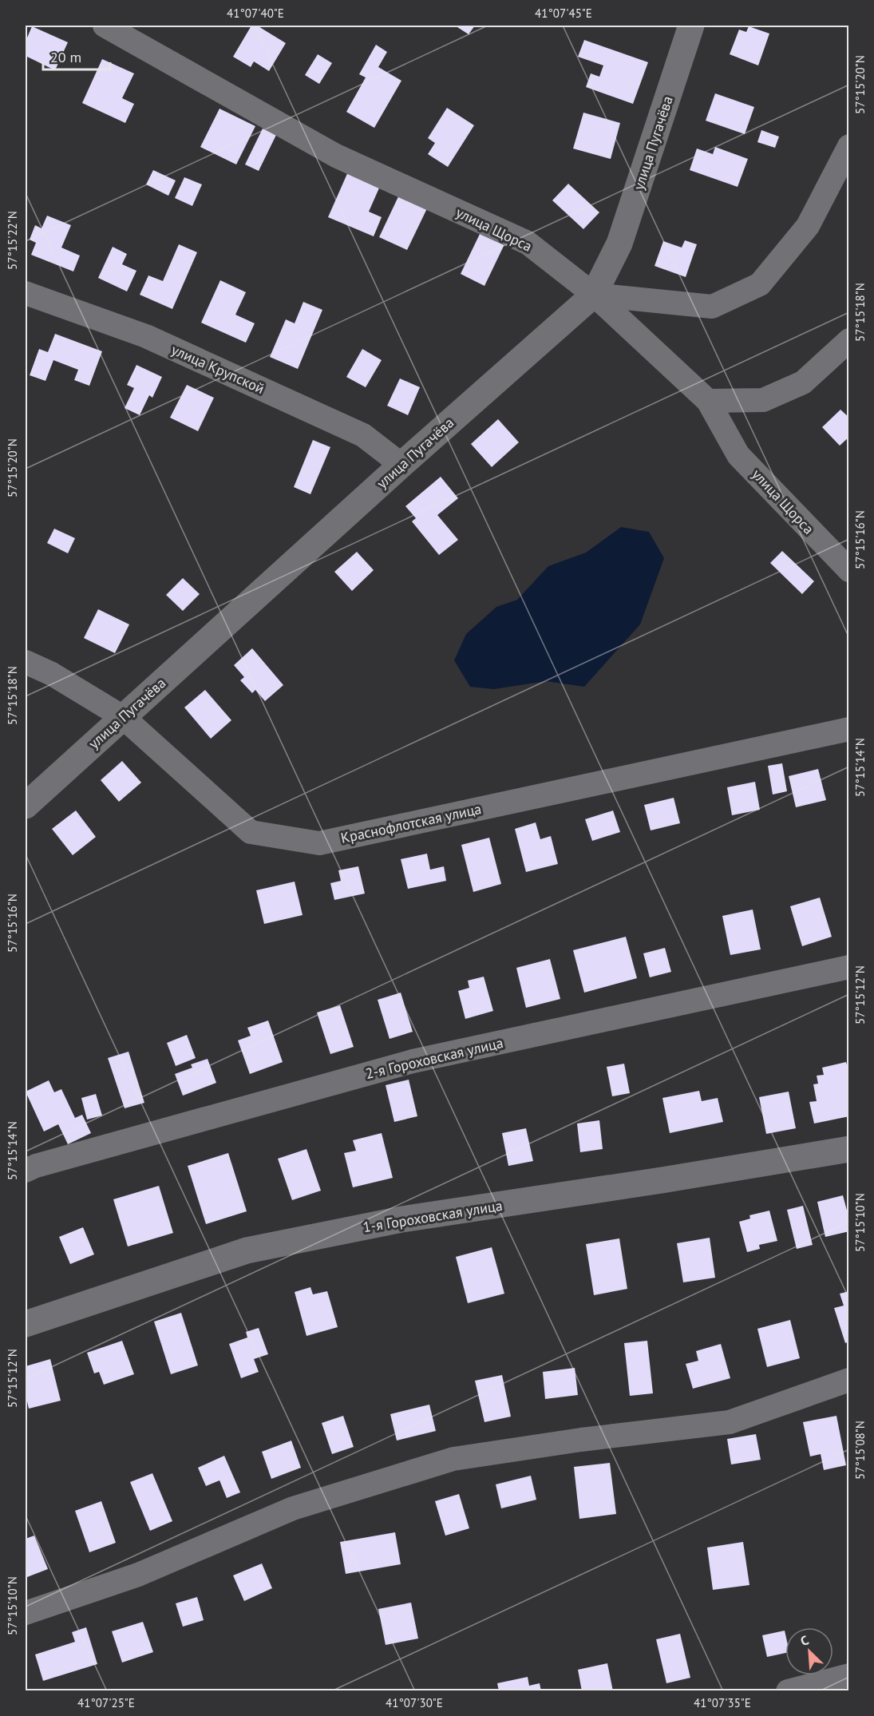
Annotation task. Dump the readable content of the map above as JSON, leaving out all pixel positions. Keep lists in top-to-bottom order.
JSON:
{
  "streets": {
    "street": [
      "улица Пугачёва",
      "улица Щорса",
      "улица Крупской",
      "Краснофлотская улица",
      "2-я Гороховская улица",
      "1-я Гороховская улица"
    ]
  },
  "crossings": [
    ["улица Пугачёва", "улица Щорса"],
    ["улица Пугачёва", "улица Крупской"],
    ["улица Пугачёва", "Краснофлотская улица"]
  ],
  "scale_bar": "20 m",
  "north": "top left",
  "coordinates": [
    "41°07'40\"E",
    "41°07'45\"E",
    "57°15'20\"N",
    "57°15'22\"N",
    "57°15'18\"N",
    "57°15'16\"N",
    "57°15'14\"N",
    "57°15'12\"N",
    "57°15'10\"N",
    "57°15'08\"N",
    "41°07'25\"E",
    "41°07'30\"E",
    "41°07'35\"E"
  ]
}
